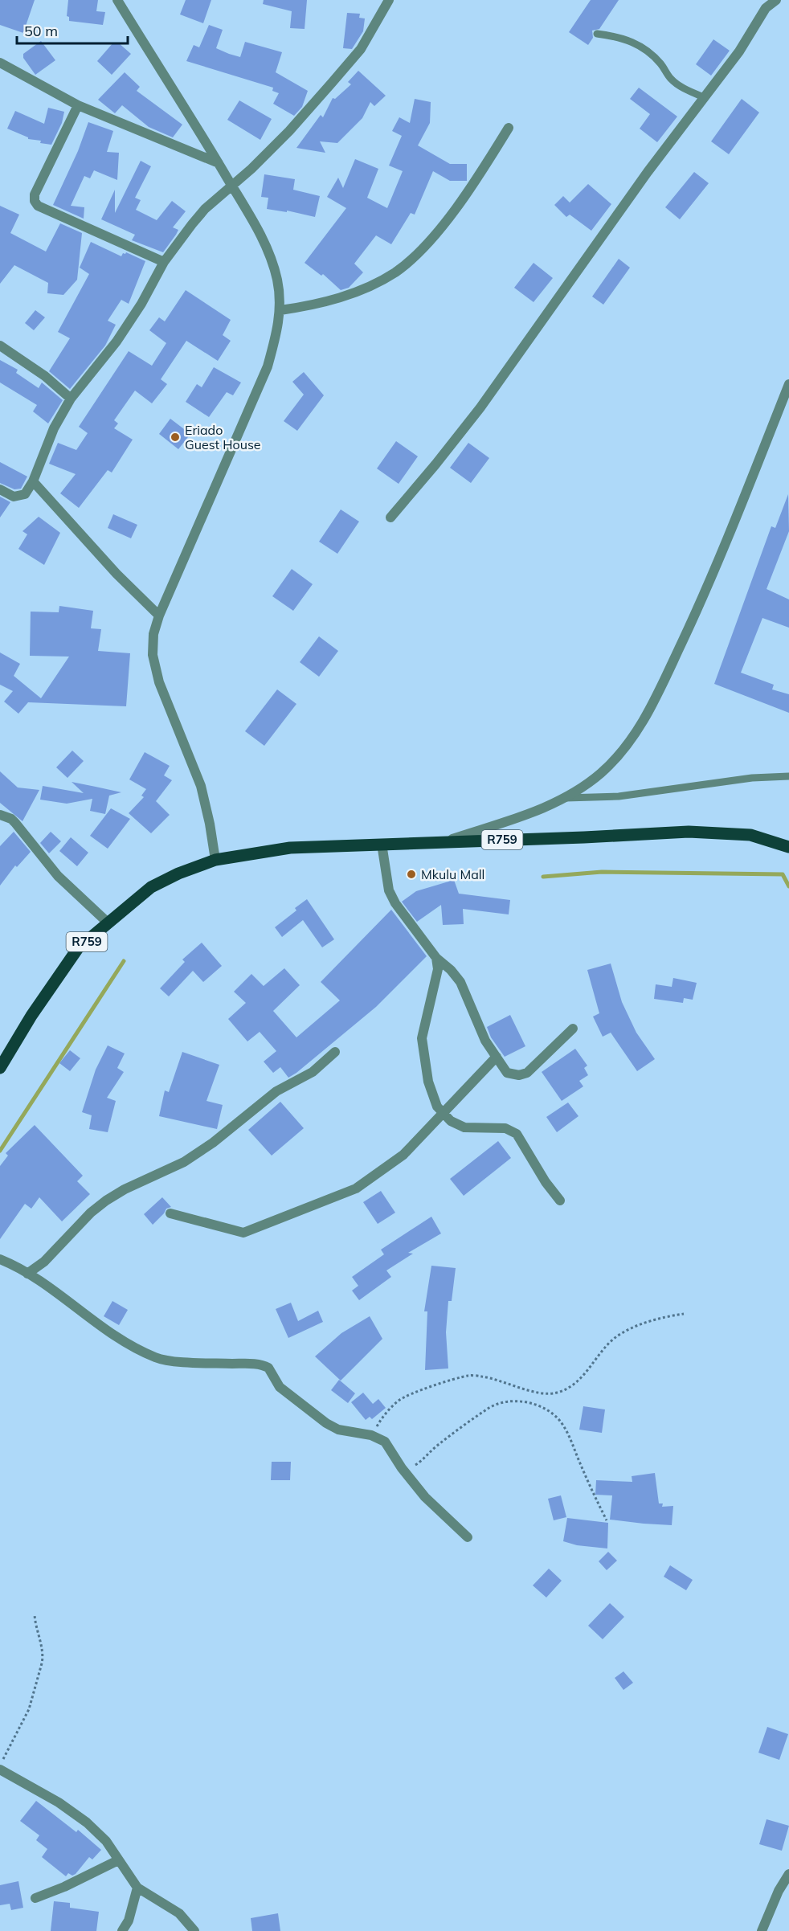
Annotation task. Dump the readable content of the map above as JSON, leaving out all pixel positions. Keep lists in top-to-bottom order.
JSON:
{
  "streets": {
    "main road": ["R759"]
  },
  "places": ["Eriado Guest House", "Mkulu Mall"],
  "scale_bar": "50 m"
}
